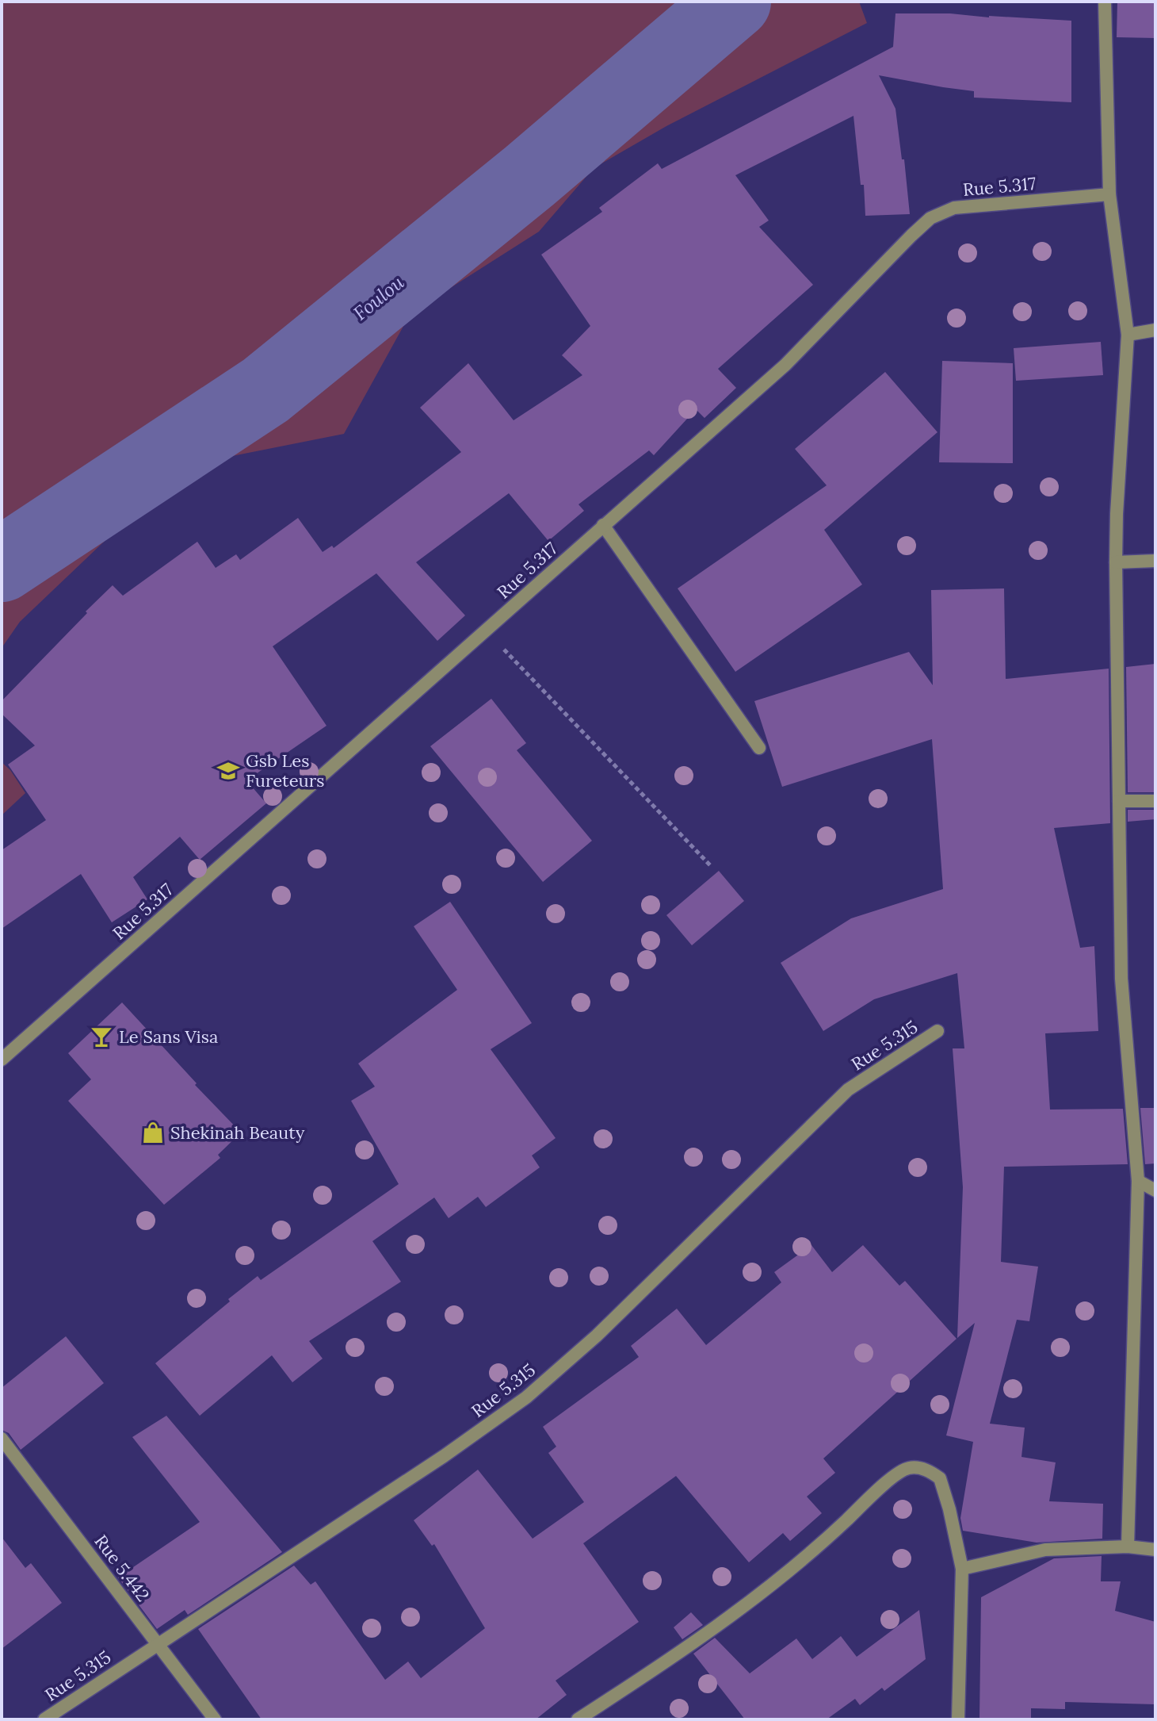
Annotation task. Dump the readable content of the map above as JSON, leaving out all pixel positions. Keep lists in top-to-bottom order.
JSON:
{
  "streets": {
    "street": ["Rue 5.317", "Rue 5.315", "Rue 5.442"]
  },
  "crossings": [
    ["Rue 5.315", "Rue 5.442"]
  ],
  "water": ["Foulou"],
  "places": {
    "school or university": ["Gsb Les Fureteurs"],
    "bar": ["Le Sans Visa"],
    "shop": ["Shekinah Beauty"]
  }
}
